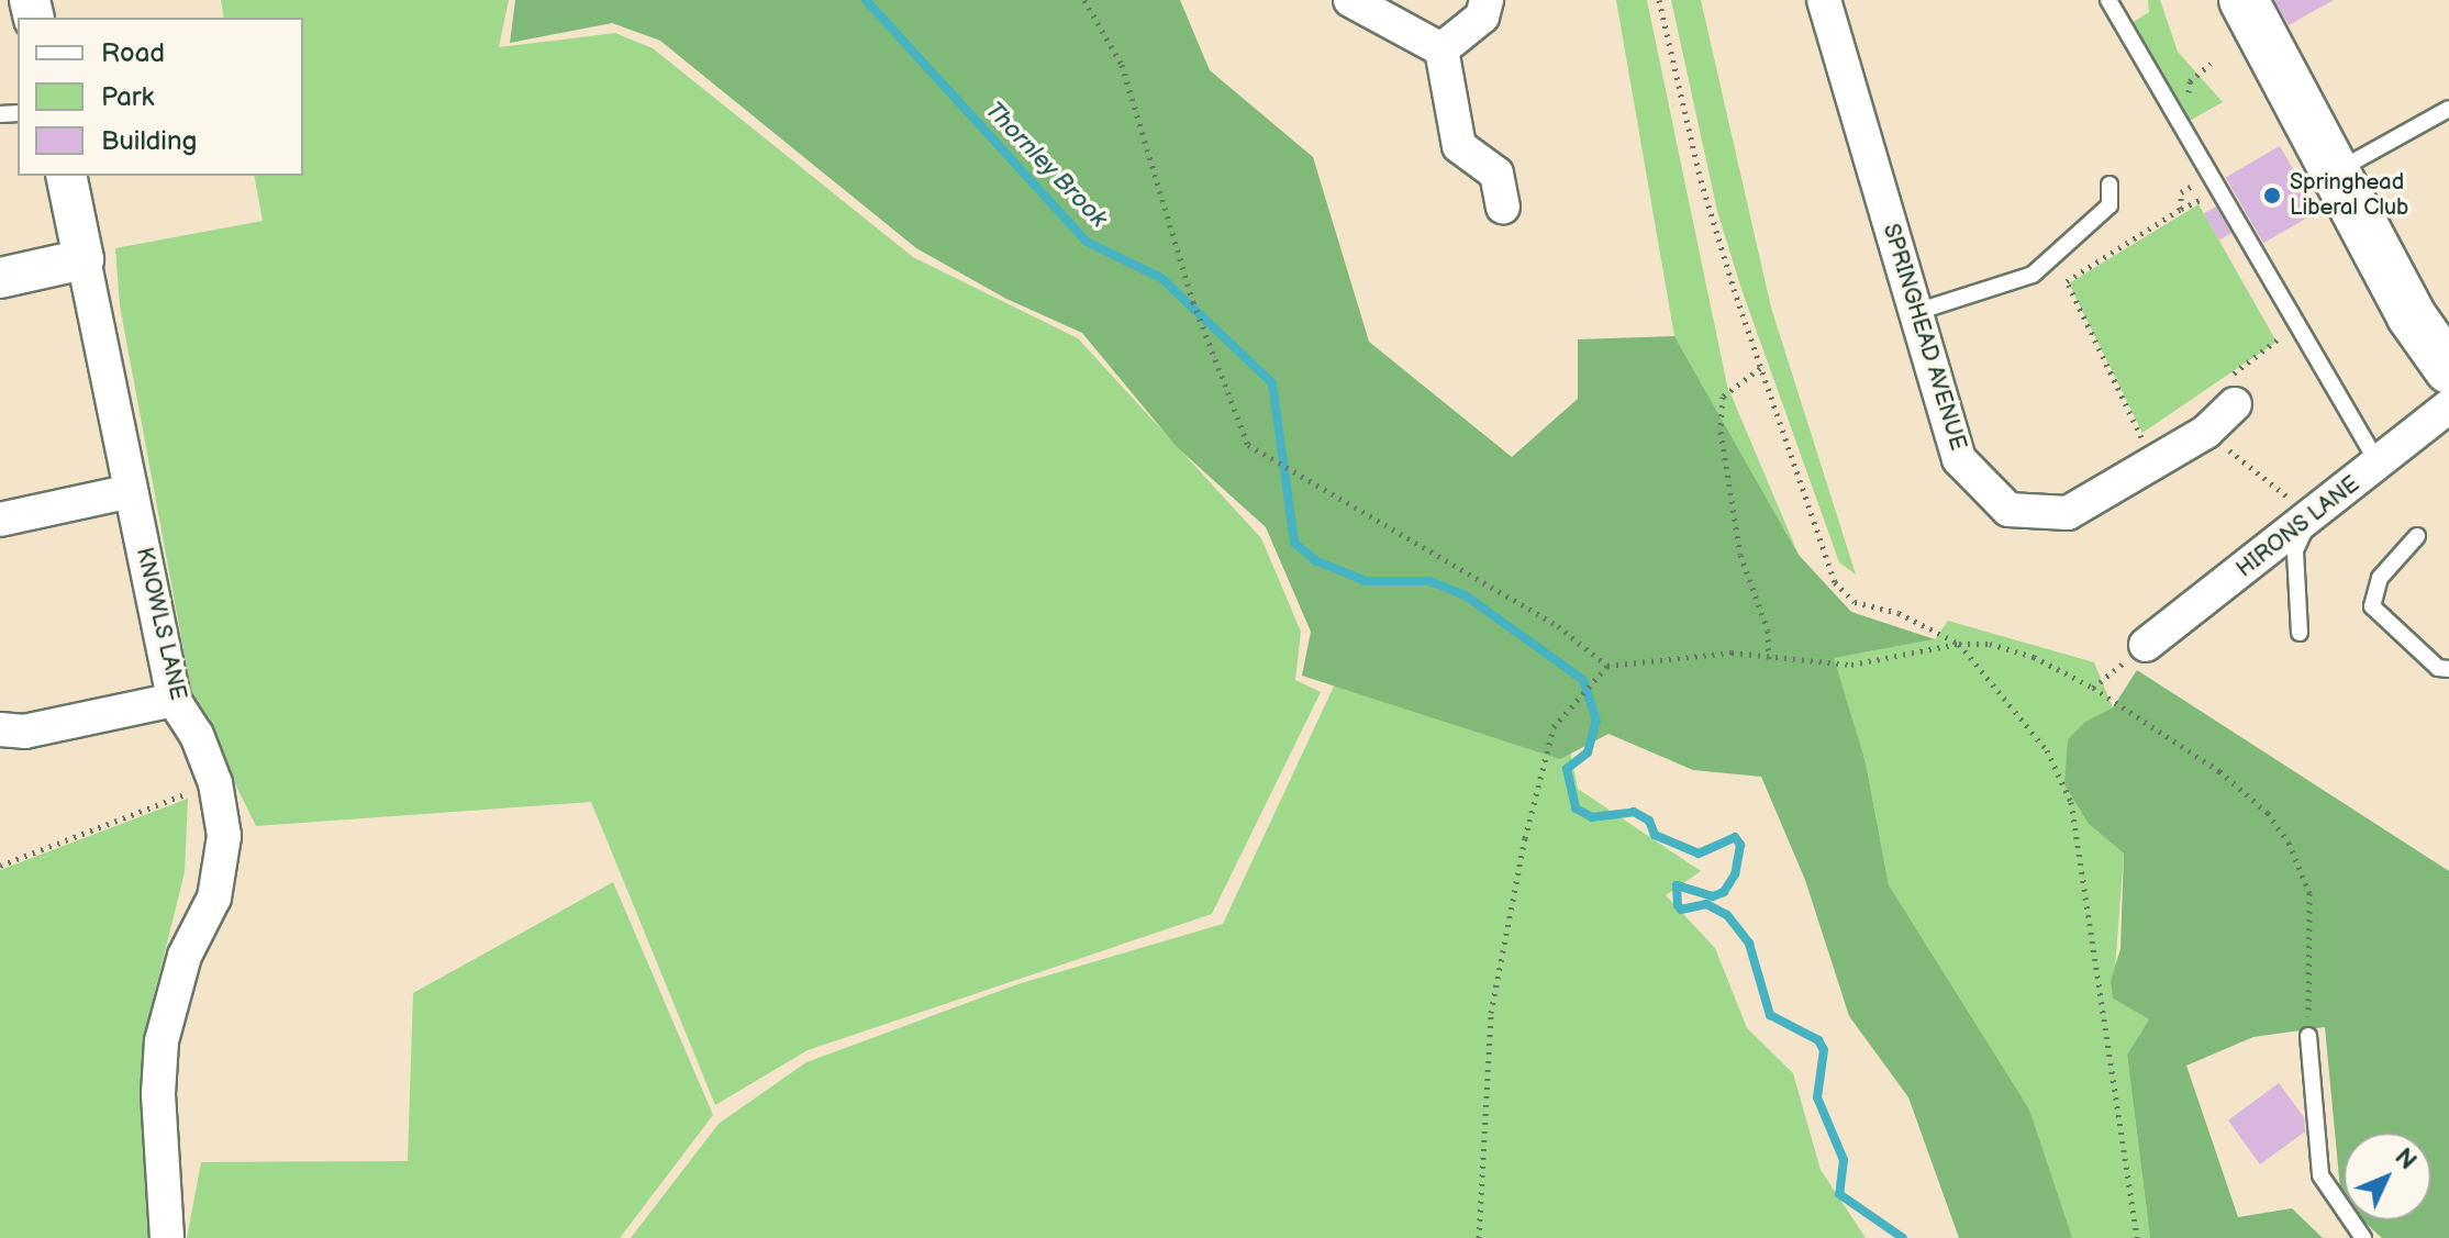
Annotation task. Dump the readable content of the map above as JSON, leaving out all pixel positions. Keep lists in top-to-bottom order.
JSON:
{
  "streets": {
    "street": ["SPRINGHEAD AVENUE", "HIRONS LANE", "KNOWLS LANE"]
  },
  "water": ["Thornley Brook"],
  "places": ["Springhead Liberal Club"],
  "legend": ["Road", "Park", "Building"],
  "north": "top right"
}
